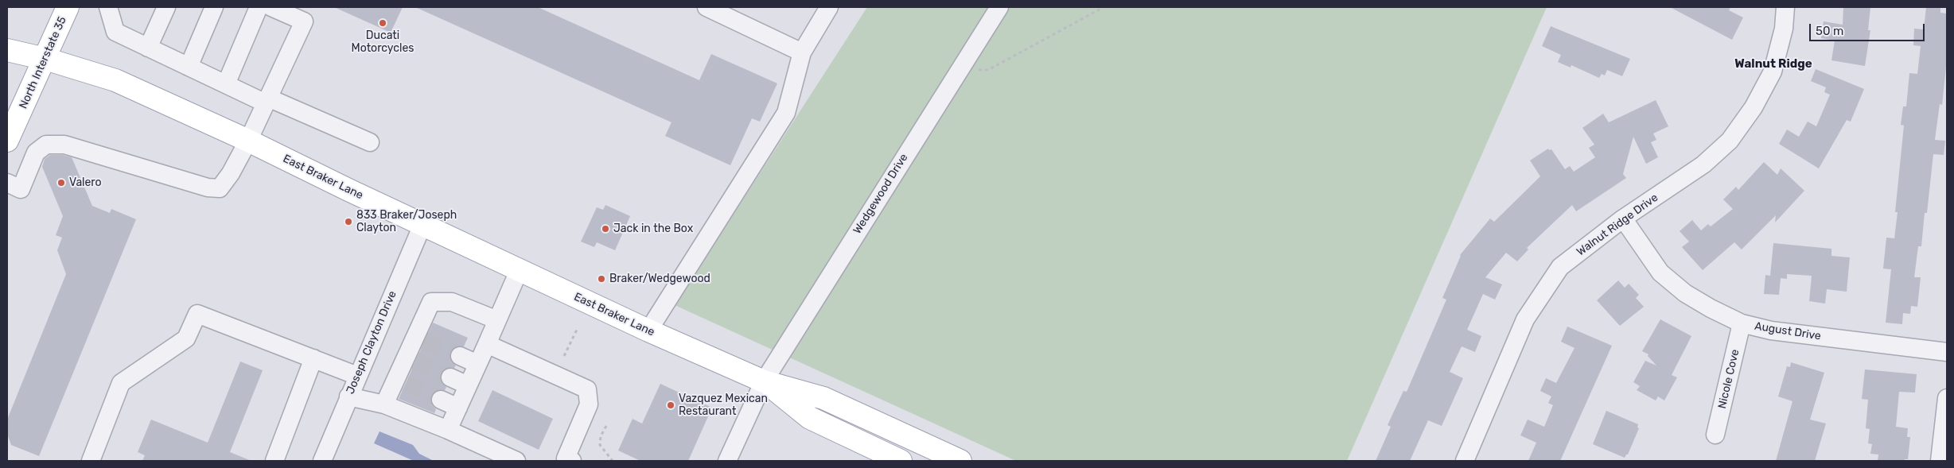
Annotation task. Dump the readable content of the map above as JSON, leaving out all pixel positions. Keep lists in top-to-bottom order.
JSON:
{
  "streets": {
    "main road": ["North Interstate 35", "East Braker Lane"],
    "street": [
      "Wedgewood Drive",
      "Walnut Ridge Drive",
      "August Drive",
      "Joseph Clayton Drive",
      "Nicole Cove"
    ]
  },
  "crossings": [
    ["North Interstate 35", "East Braker Lane"],
    ["East Braker Lane", "Wedgewood Drive"],
    ["East Braker Lane", "Joseph Clayton Drive"],
    ["Walnut Ridge Drive", "August Drive"],
    ["August Drive", "Nicole Cove"]
  ],
  "districts": ["Walnut Ridge"],
  "places": [
    "Ducati Motorcycles",
    "Valero",
    "833 Braker/Joseph Clayton",
    "Jack in the Box",
    "Braker/Wedgewood",
    "Vazquez Mexican Restaurant"
  ],
  "scale_bar": "50 m"
}
